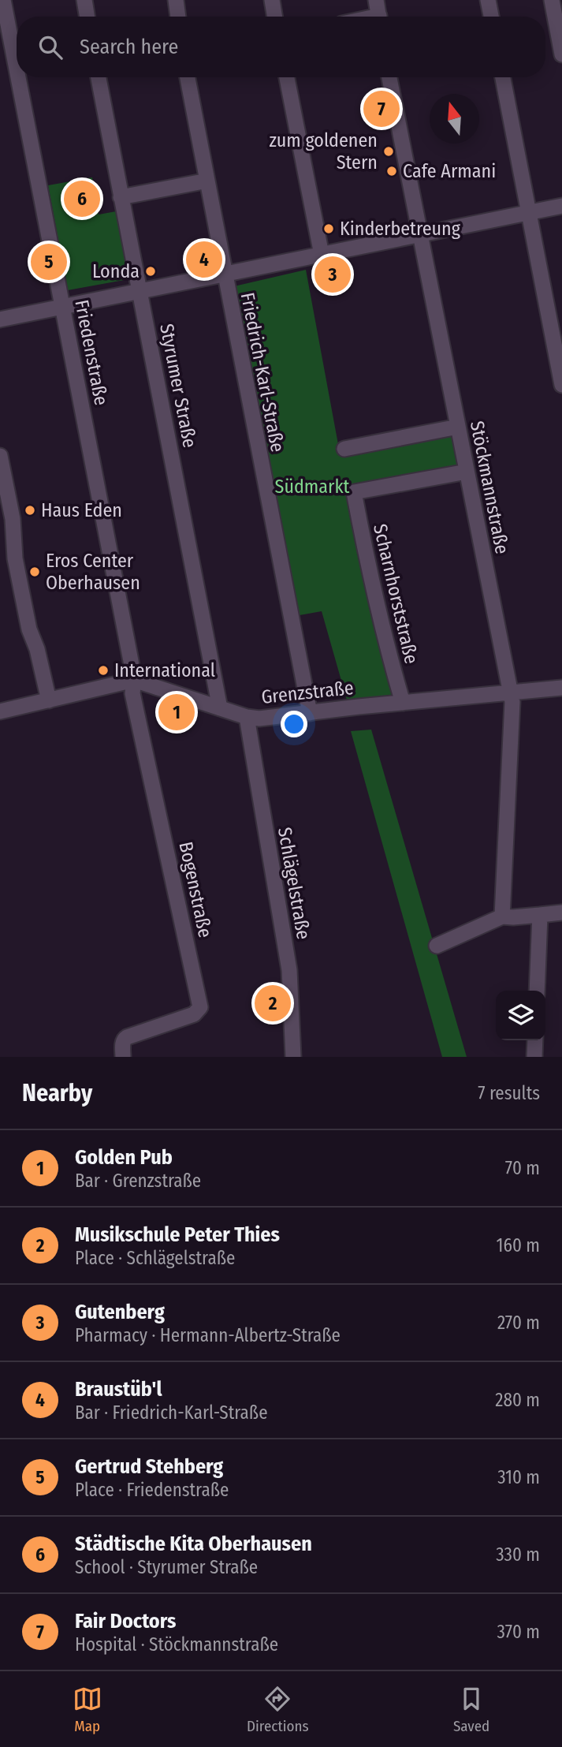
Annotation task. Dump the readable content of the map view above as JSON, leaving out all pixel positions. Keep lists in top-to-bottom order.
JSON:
{
  "streets": {
    "street": [
      "Friedenstraße",
      "Friedrich-Karl-Straße",
      "Styrumer Straße",
      "Stöckmannstraße",
      "Scharnhorststraße",
      "Grenzstraße",
      "Schlägelstraße",
      "Bogenstraße"
    ]
  },
  "crossings": [
    ["Friedenstraße", "Grenzstraße"],
    ["Friedenstraße", "Bogenstraße"],
    ["Friedrich-Karl-Straße", "Grenzstraße"],
    ["Styrumer Straße", "Grenzstraße"],
    ["Stöckmannstraße", "Scharnhorststraße"],
    ["Stöckmannstraße", "Grenzstraße"],
    ["Scharnhorststraße", "Grenzstraße"],
    ["Grenzstraße", "Schlägelstraße"],
    ["Grenzstraße", "Bogenstraße"]
  ],
  "parks": ["Südmarkt"],
  "places": [
    "zum goldenen Stern",
    "Cafe Armani",
    "Kinderbetreung",
    "Londa",
    "Haus Eden",
    "Eros Center Oberhausen",
    "International"
  ],
  "north": "top",
  "page": {
    "search": "Search here",
    "pins": [
      "7",
      "6",
      "4",
      "5",
      "3",
      "1",
      "2"
    ],
    "heading": ["Nearby", "7 results"],
    "list": [
      {
        "mark": "1",
        "name": "Golden Pub",
        "note": "Bar · Grenzstraße",
        "value": "70 m"
      },
      {
        "mark": "2",
        "name": "Musikschule Peter Thies",
        "note": "Place · Schlägelstraße",
        "value": "160 m"
      },
      {
        "mark": "3",
        "name": "Gutenberg",
        "note": "Pharmacy · Hermann-Albertz-Straße",
        "value": "270 m"
      },
      {
        "mark": "4",
        "name": "Braustüb'l",
        "note": "Bar · Friedrich-Karl-Straße",
        "value": "280 m"
      },
      {
        "mark": "5",
        "name": "Gertrud Stehberg",
        "note": "Place · Friedenstraße",
        "value": "310 m"
      },
      {
        "mark": "6",
        "name": "Städtische Kita Oberhausen",
        "note": "School · Styrumer Straße",
        "value": "330 m"
      },
      {
        "mark": "7",
        "name": "Fair Doctors",
        "note": "Hospital · Stöckmannstraße",
        "value": "370 m"
      }
    ],
    "nav": ["Map", "Directions", "Saved"]
  }
}
